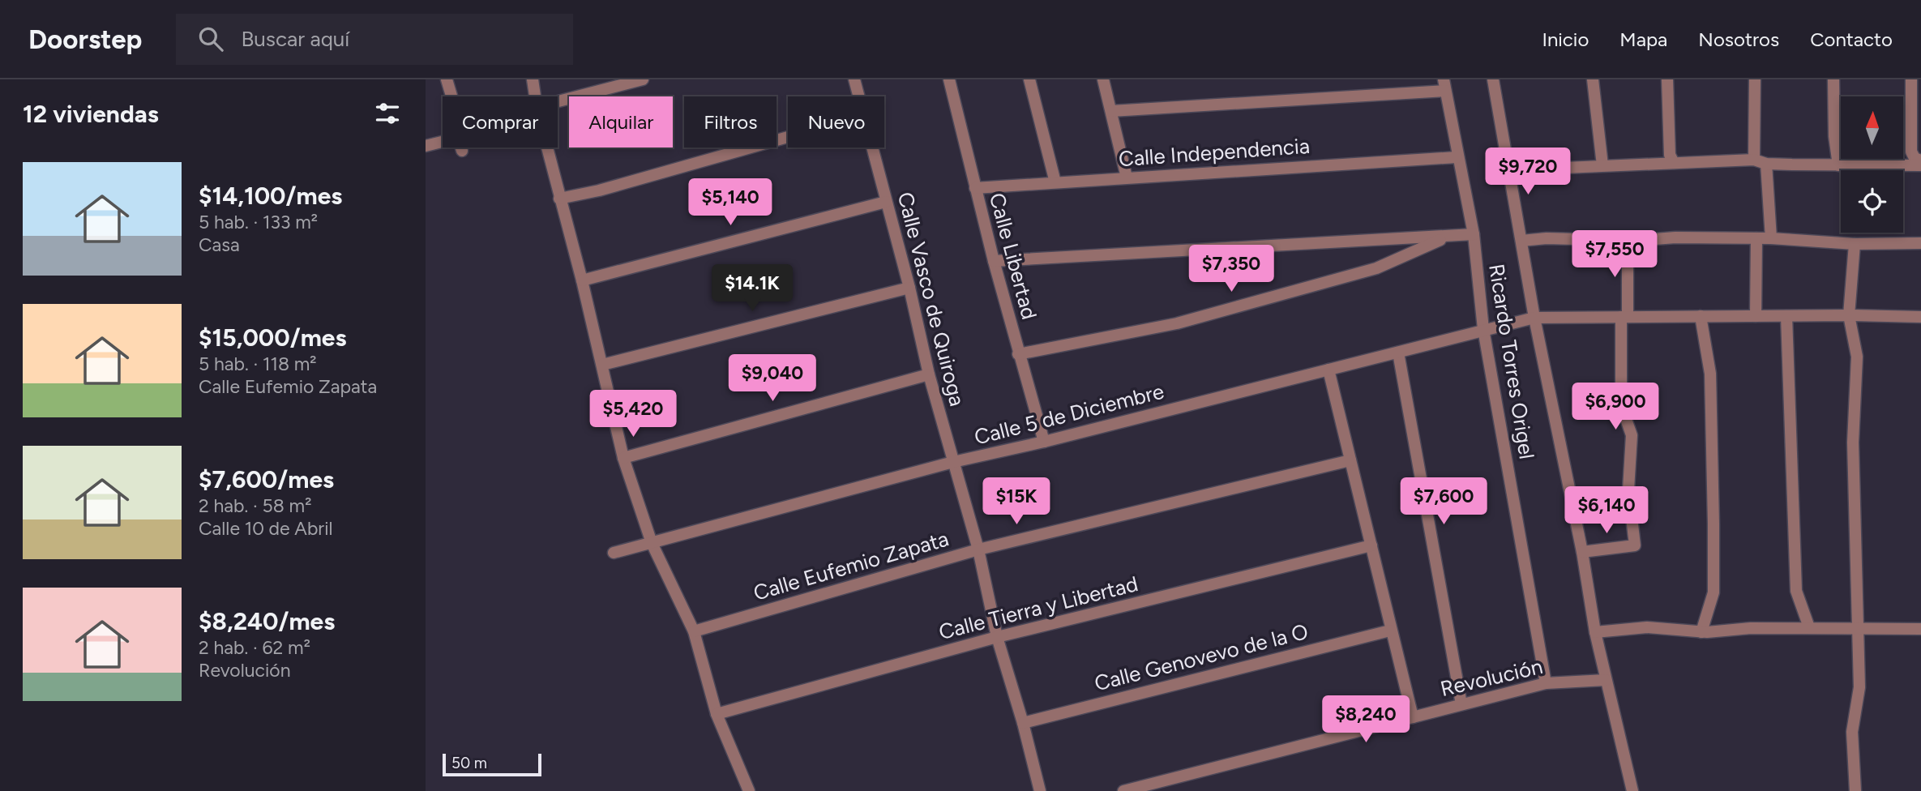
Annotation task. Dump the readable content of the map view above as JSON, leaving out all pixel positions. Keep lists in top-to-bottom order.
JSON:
{
  "streets": {
    "street": [
      "Calle Independencia",
      "Calle Libertad",
      "Calle Vasco de Quiroga",
      "Ricardo Torres Origel",
      "Calle 5 de Diciembre",
      "Calle Eufemio Zapata",
      "Calle Tierra y Libertad",
      "Calle Genovevo de la O",
      "Revolución"
    ]
  },
  "crossings": [
    ["Calle Independencia", "Calle Libertad"],
    ["Calle Independencia", "Ricardo Torres Origel"],
    ["Calle Libertad", "Calle 5 de Diciembre"],
    ["Calle Vasco de Quiroga", "Calle 5 de Diciembre"],
    ["Calle Vasco de Quiroga", "Calle Eufemio Zapata"],
    ["Calle Vasco de Quiroga", "Calle Tierra y Libertad"],
    ["Calle Vasco de Quiroga", "Calle Genovevo de la O"],
    ["Ricardo Torres Origel", "Calle 5 de Diciembre"],
    ["Ricardo Torres Origel", "Revolución"]
  ],
  "scale_bar": "50 m",
  "north": "top",
  "page": {
    "header": "Doorstep",
    "search": "Buscar aquí",
    "nav": [
      "Inicio",
      "Mapa",
      "Nosotros",
      "Contacto"
    ],
    "heading": "12 viviendas",
    "chip": [
      "Comprar",
      "Alquilar",
      "Filtros",
      "Nuevo"
    ],
    "list": [
      {
        "name": "$14,100/mes",
        "note": "5 hab. · 133 m² · Casa"
      },
      {
        "name": "$15,000/mes",
        "note": "5 hab. · 118 m² · Calle Eufemio Zapata"
      },
      {
        "name": "$7,600/mes",
        "note": "2 hab. · 58 m² · Calle 10 de Abril"
      },
      {
        "name": "$8,240/mes",
        "note": "2 hab. · 62 m² · Revolución"
      }
    ],
    "price": [
      "$9,720",
      "$5,140",
      "$7,550",
      "$7,350",
      "$14.1K",
      "$9,040",
      "$6,900",
      "$5,420",
      "$15K",
      "$7,600",
      "$6,140",
      "$8,240"
    ],
    "scale": "50 m"
  }
}
